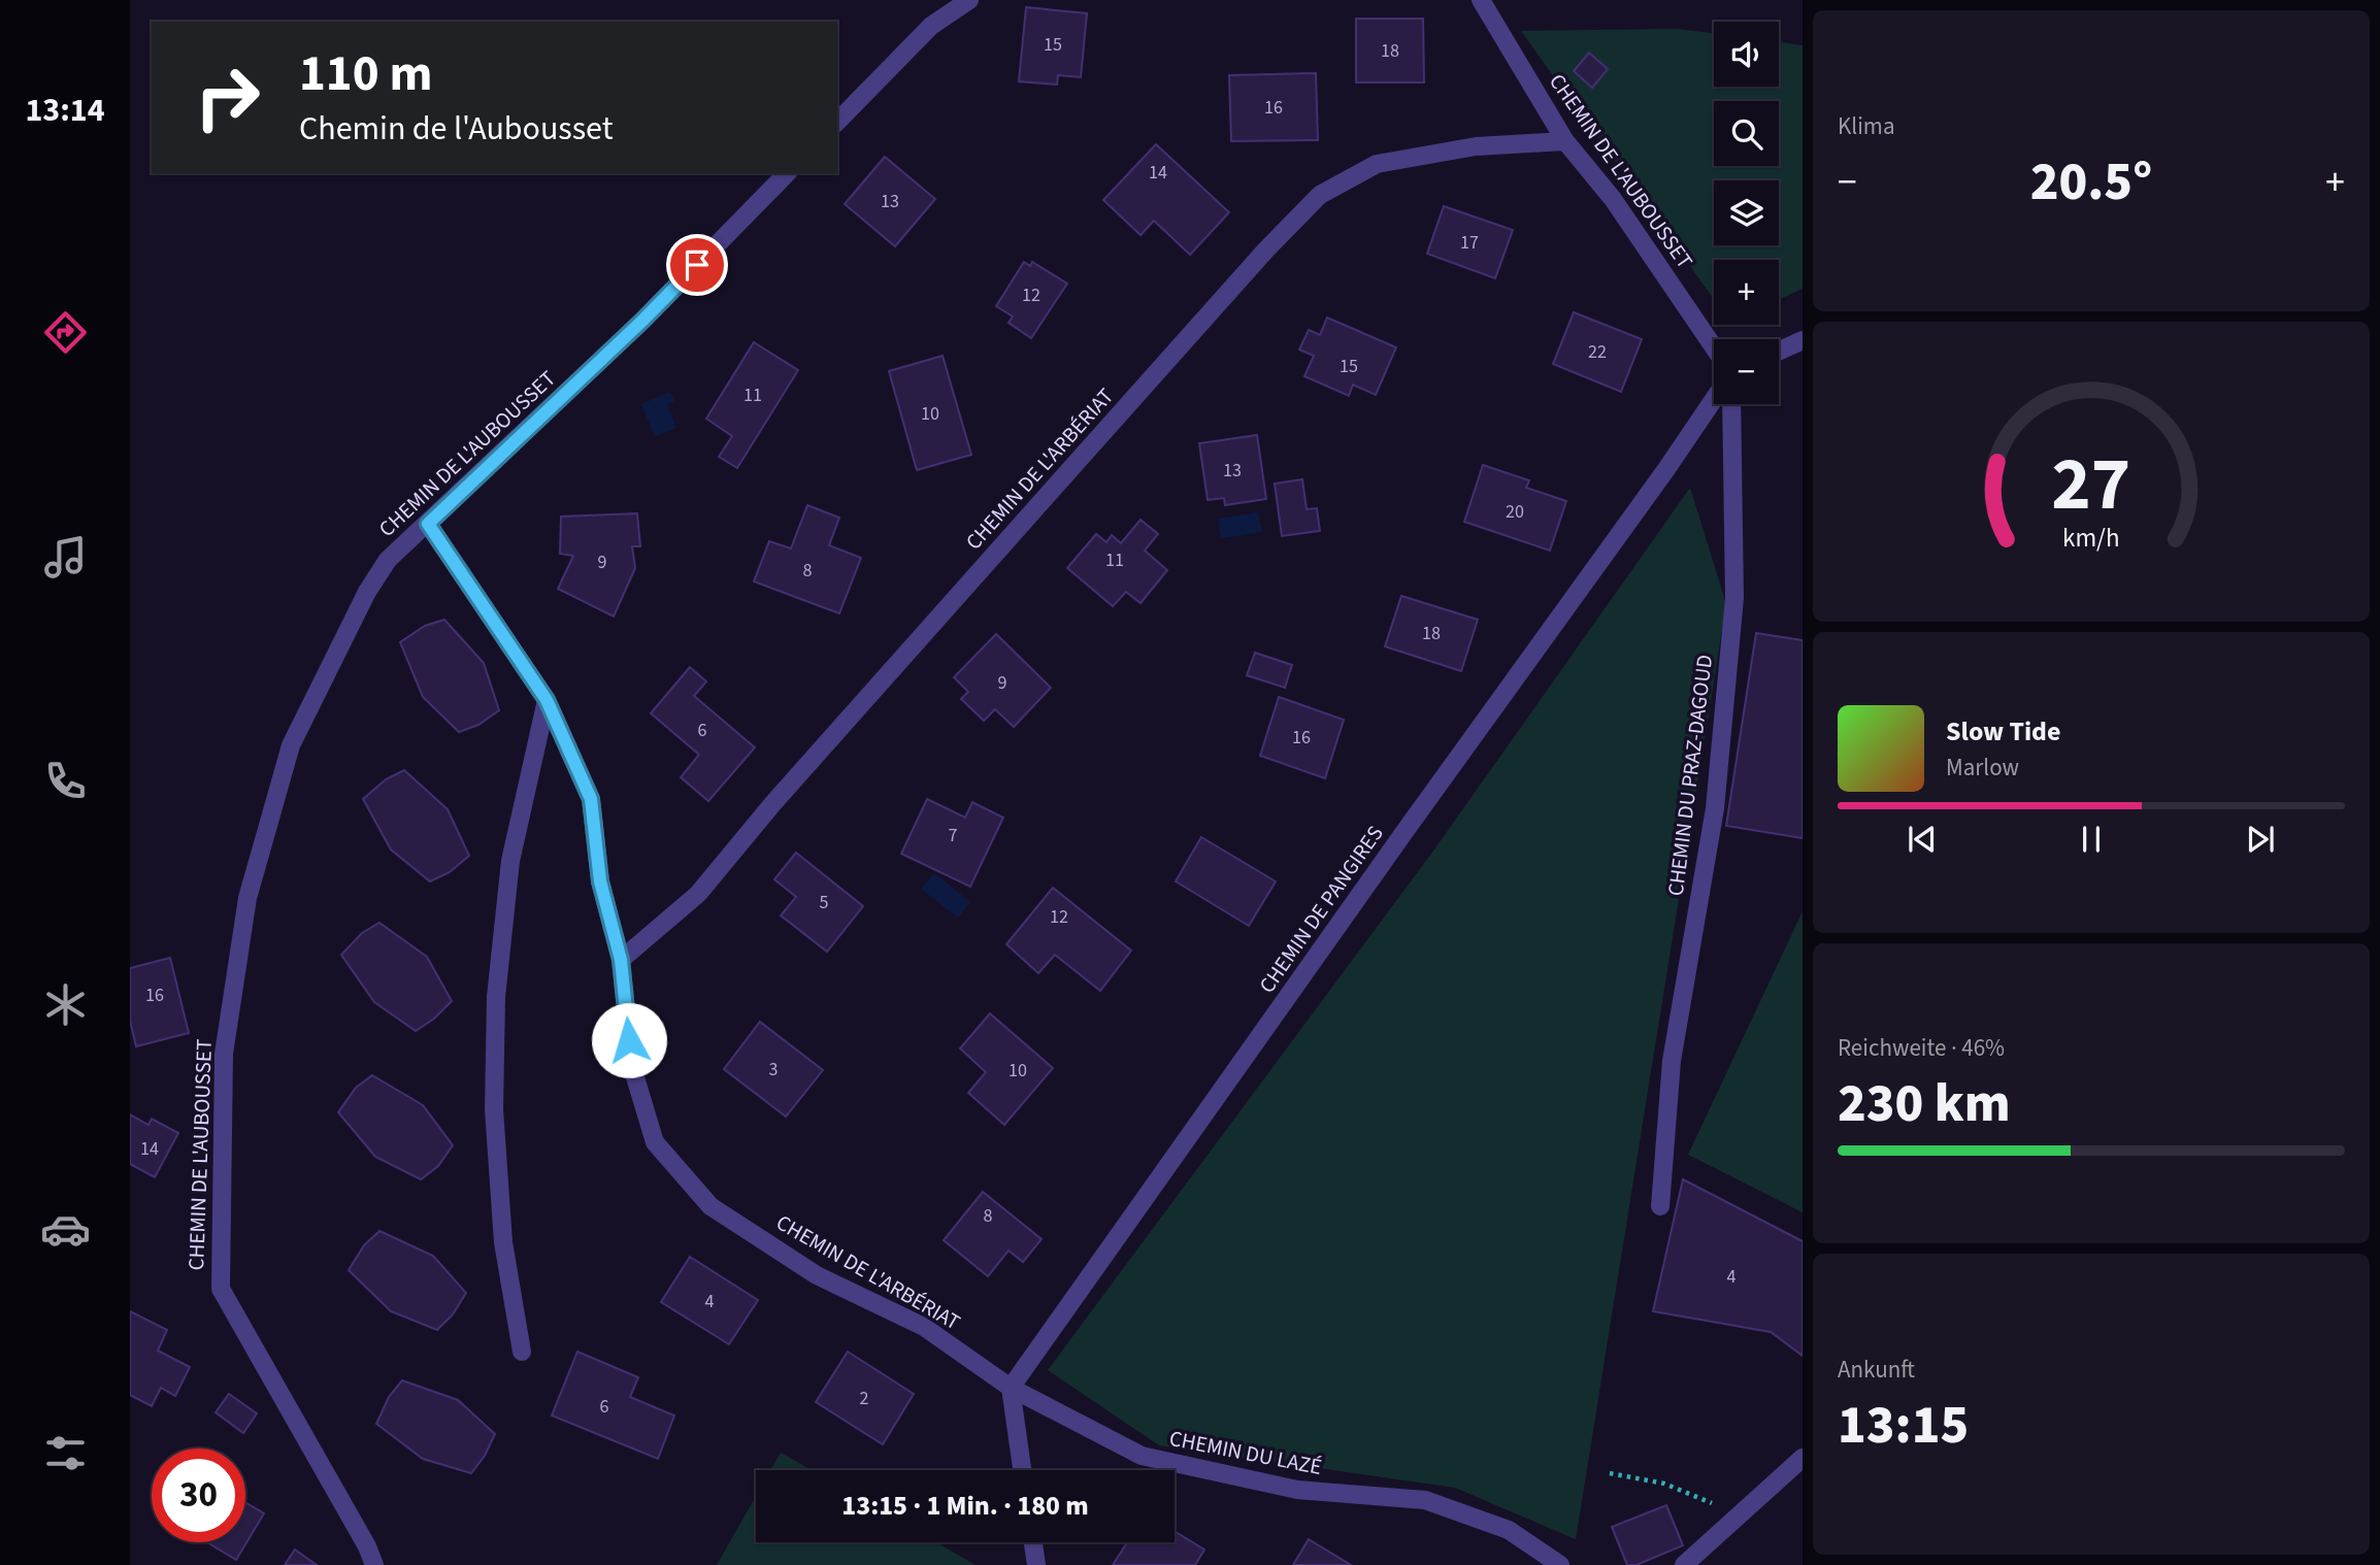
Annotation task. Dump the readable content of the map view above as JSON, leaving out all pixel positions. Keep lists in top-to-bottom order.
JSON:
{
  "streets": {
    "street": [
      "CHEMIN DE L'AUBOUSSET",
      "CHEMIN DE L'ARBÉRIAT",
      "CHEMIN DU PRAZ-DAGOUD",
      "CHEMIN DE PANGIRES",
      "CHEMIN DU LAZÉ"
    ]
  },
  "crossings": [
    ["CHEMIN DE L'AUBOUSSET", "CHEMIN DE L'ARBÉRIAT"],
    ["CHEMIN DE L'ARBÉRIAT", "CHEMIN DE PANGIRES"],
    ["CHEMIN DE L'ARBÉRIAT", "CHEMIN DU LAZÉ"],
    ["CHEMIN DE PANGIRES", "CHEMIN DU LAZÉ"]
  ],
  "house_numbers": [
    "15",
    "18",
    "16",
    "14",
    "13",
    "17",
    "12",
    "22",
    "15",
    "11",
    "10",
    "13",
    "20",
    "11",
    "9",
    "8",
    "18",
    "9",
    "6",
    "16",
    "7",
    "5",
    "12",
    "16",
    "3",
    "10",
    "14",
    "8",
    "4",
    "4",
    "2",
    "6"
  ],
  "page": {
    "tabs": "13:14",
    "tile": [
      "Klima",
      ["Reichweite · 46%", "230 km"],
      ["Ankunft", "13:15"]
    ],
    "map_buttons": ["+", "−"],
    "turn": ["110 m", "Chemin de l'Aubousset"],
    "heat": ["−", "20.5°", "+"],
    "song": ["Slow Tide", "Marlow"],
    "limit": "30",
    "trip": "13:15 · 1 Min. · 180 m",
    "gauge": ["27", "km/h"]
  }
}
